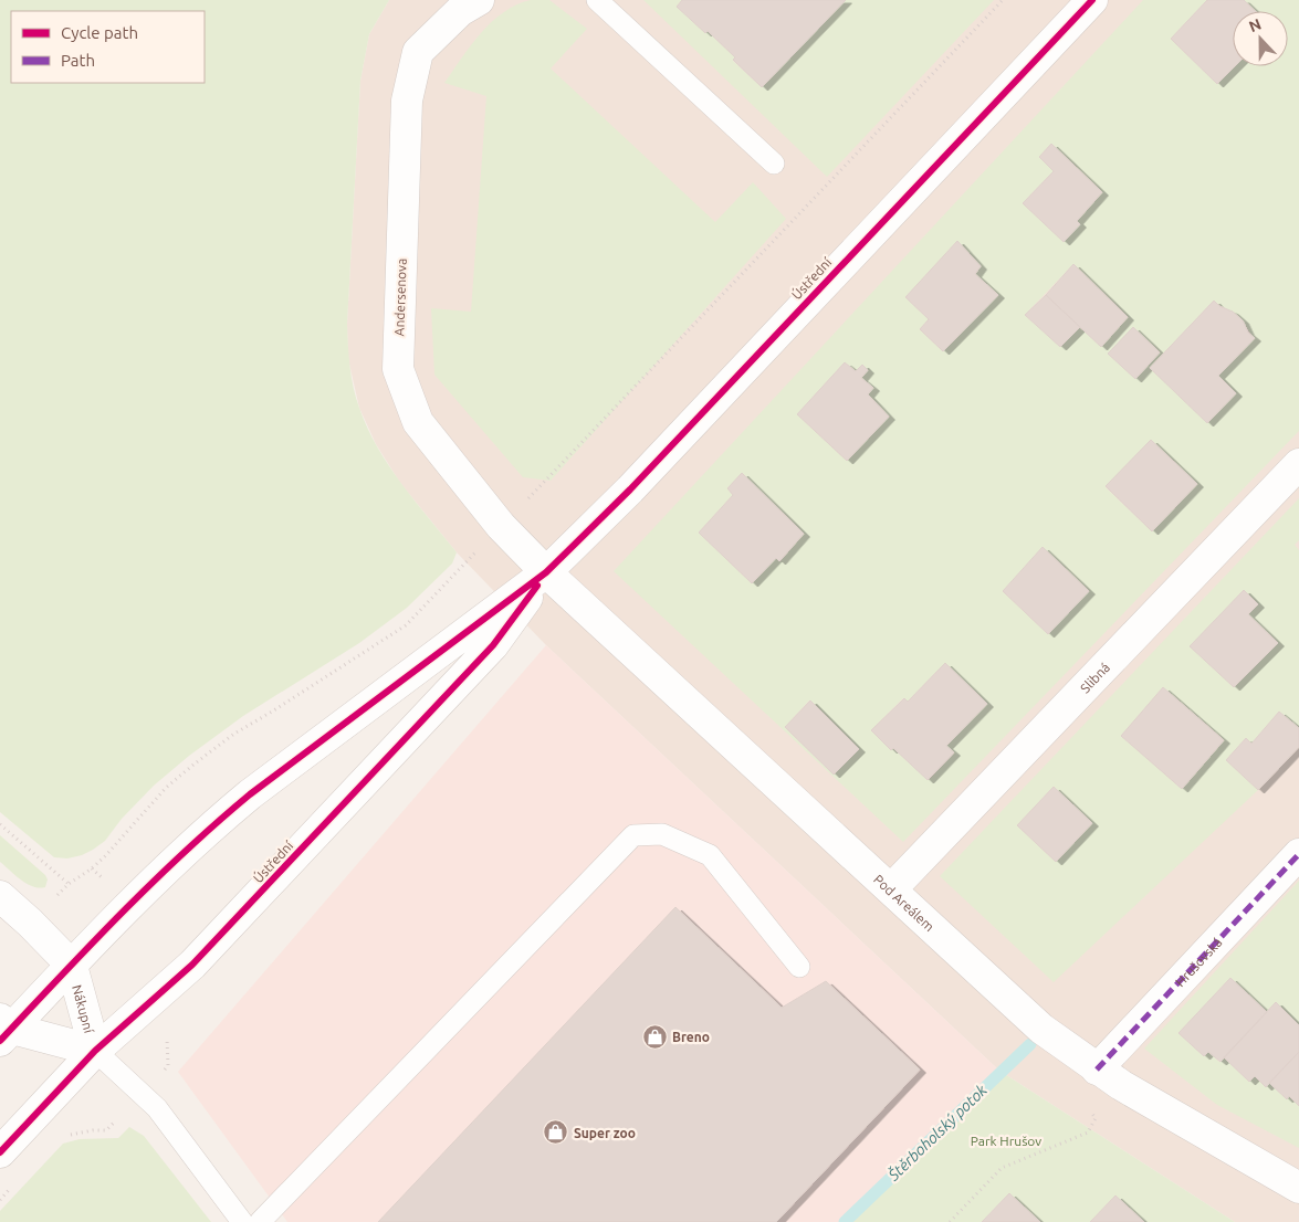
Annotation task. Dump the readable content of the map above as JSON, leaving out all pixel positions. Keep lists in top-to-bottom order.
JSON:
{
  "streets": {
    "street": [
      "Ústřední",
      "Andersenova",
      "Slibná",
      "Pod Areálem",
      "Hrušovská",
      "Nákupní"
    ]
  },
  "crossings": [
    ["Ústřední", "Andersenova"],
    ["Ústřední", "Pod Areálem"],
    ["Ústřední", "Nákupní"],
    ["Andersenova", "Pod Areálem"],
    ["Slibná", "Pod Areálem"],
    ["Pod Areálem", "Hrušovská"]
  ],
  "water": ["Štěrboholský potok"],
  "parks": ["Park Hrušov"],
  "places": {
    "shop": ["Breno", "Super zoo"]
  },
  "legend": ["Cycle path", "Path"],
  "north": "top"
}
